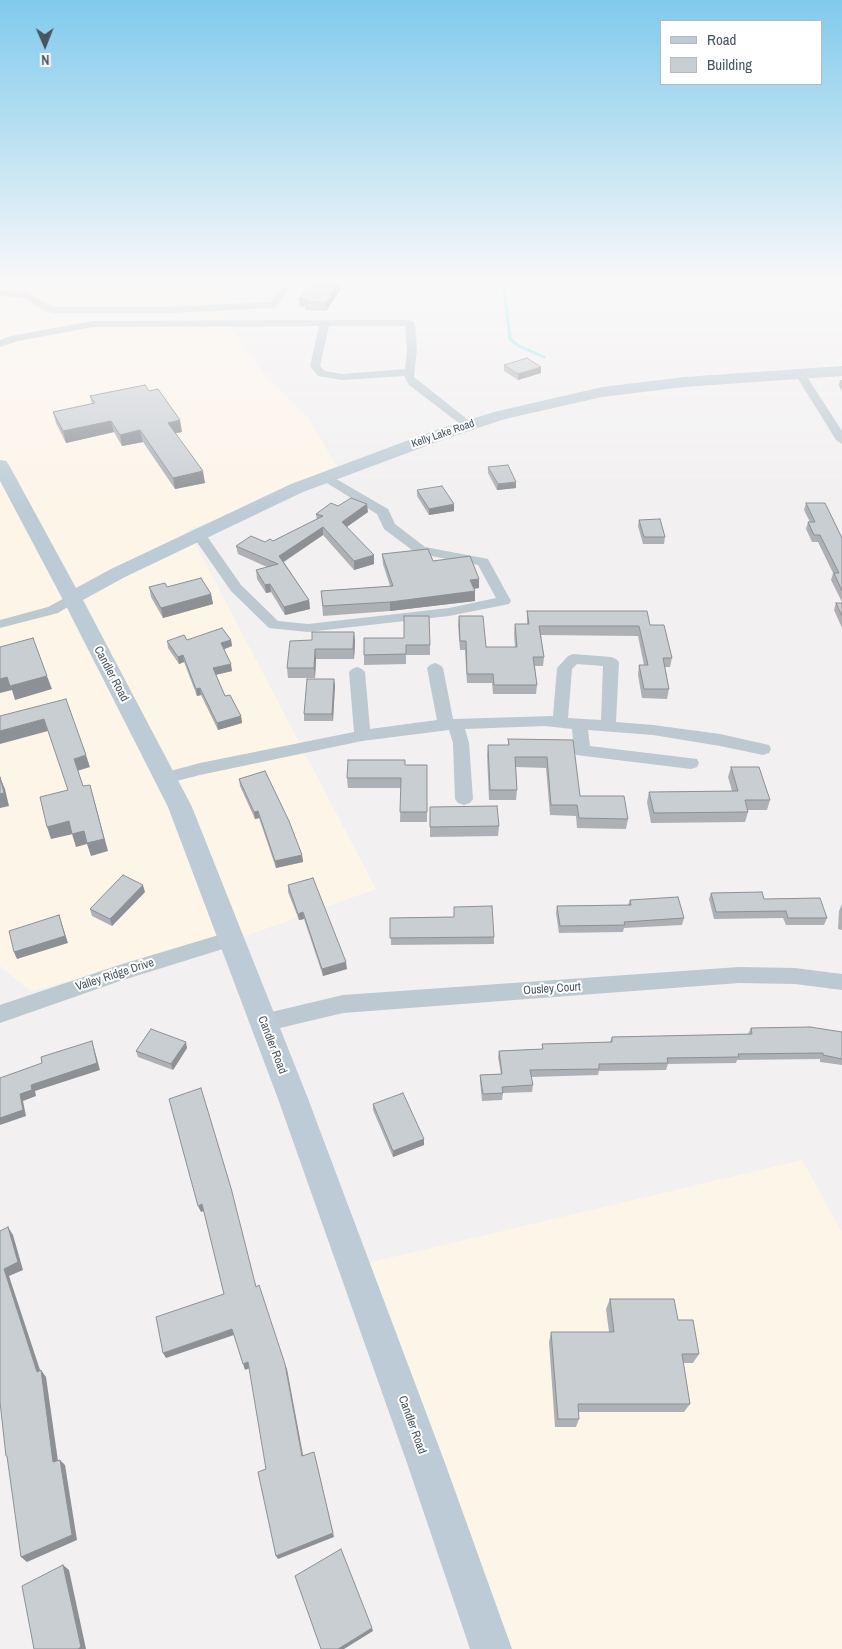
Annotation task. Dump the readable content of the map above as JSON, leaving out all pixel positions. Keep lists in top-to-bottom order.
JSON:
{
  "streets": {
    "main road": ["Kelly Lake Road", "Candler Road"],
    "street": ["Valley Ridge Drive", "Ousley Court"]
  },
  "crossings": [
    ["Kelly Lake Road", "Candler Road"],
    ["Candler Road", "Valley Ridge Drive"],
    ["Candler Road", "Ousley Court"]
  ],
  "legend": ["Road", "Building"],
  "north": "bottom"
}
